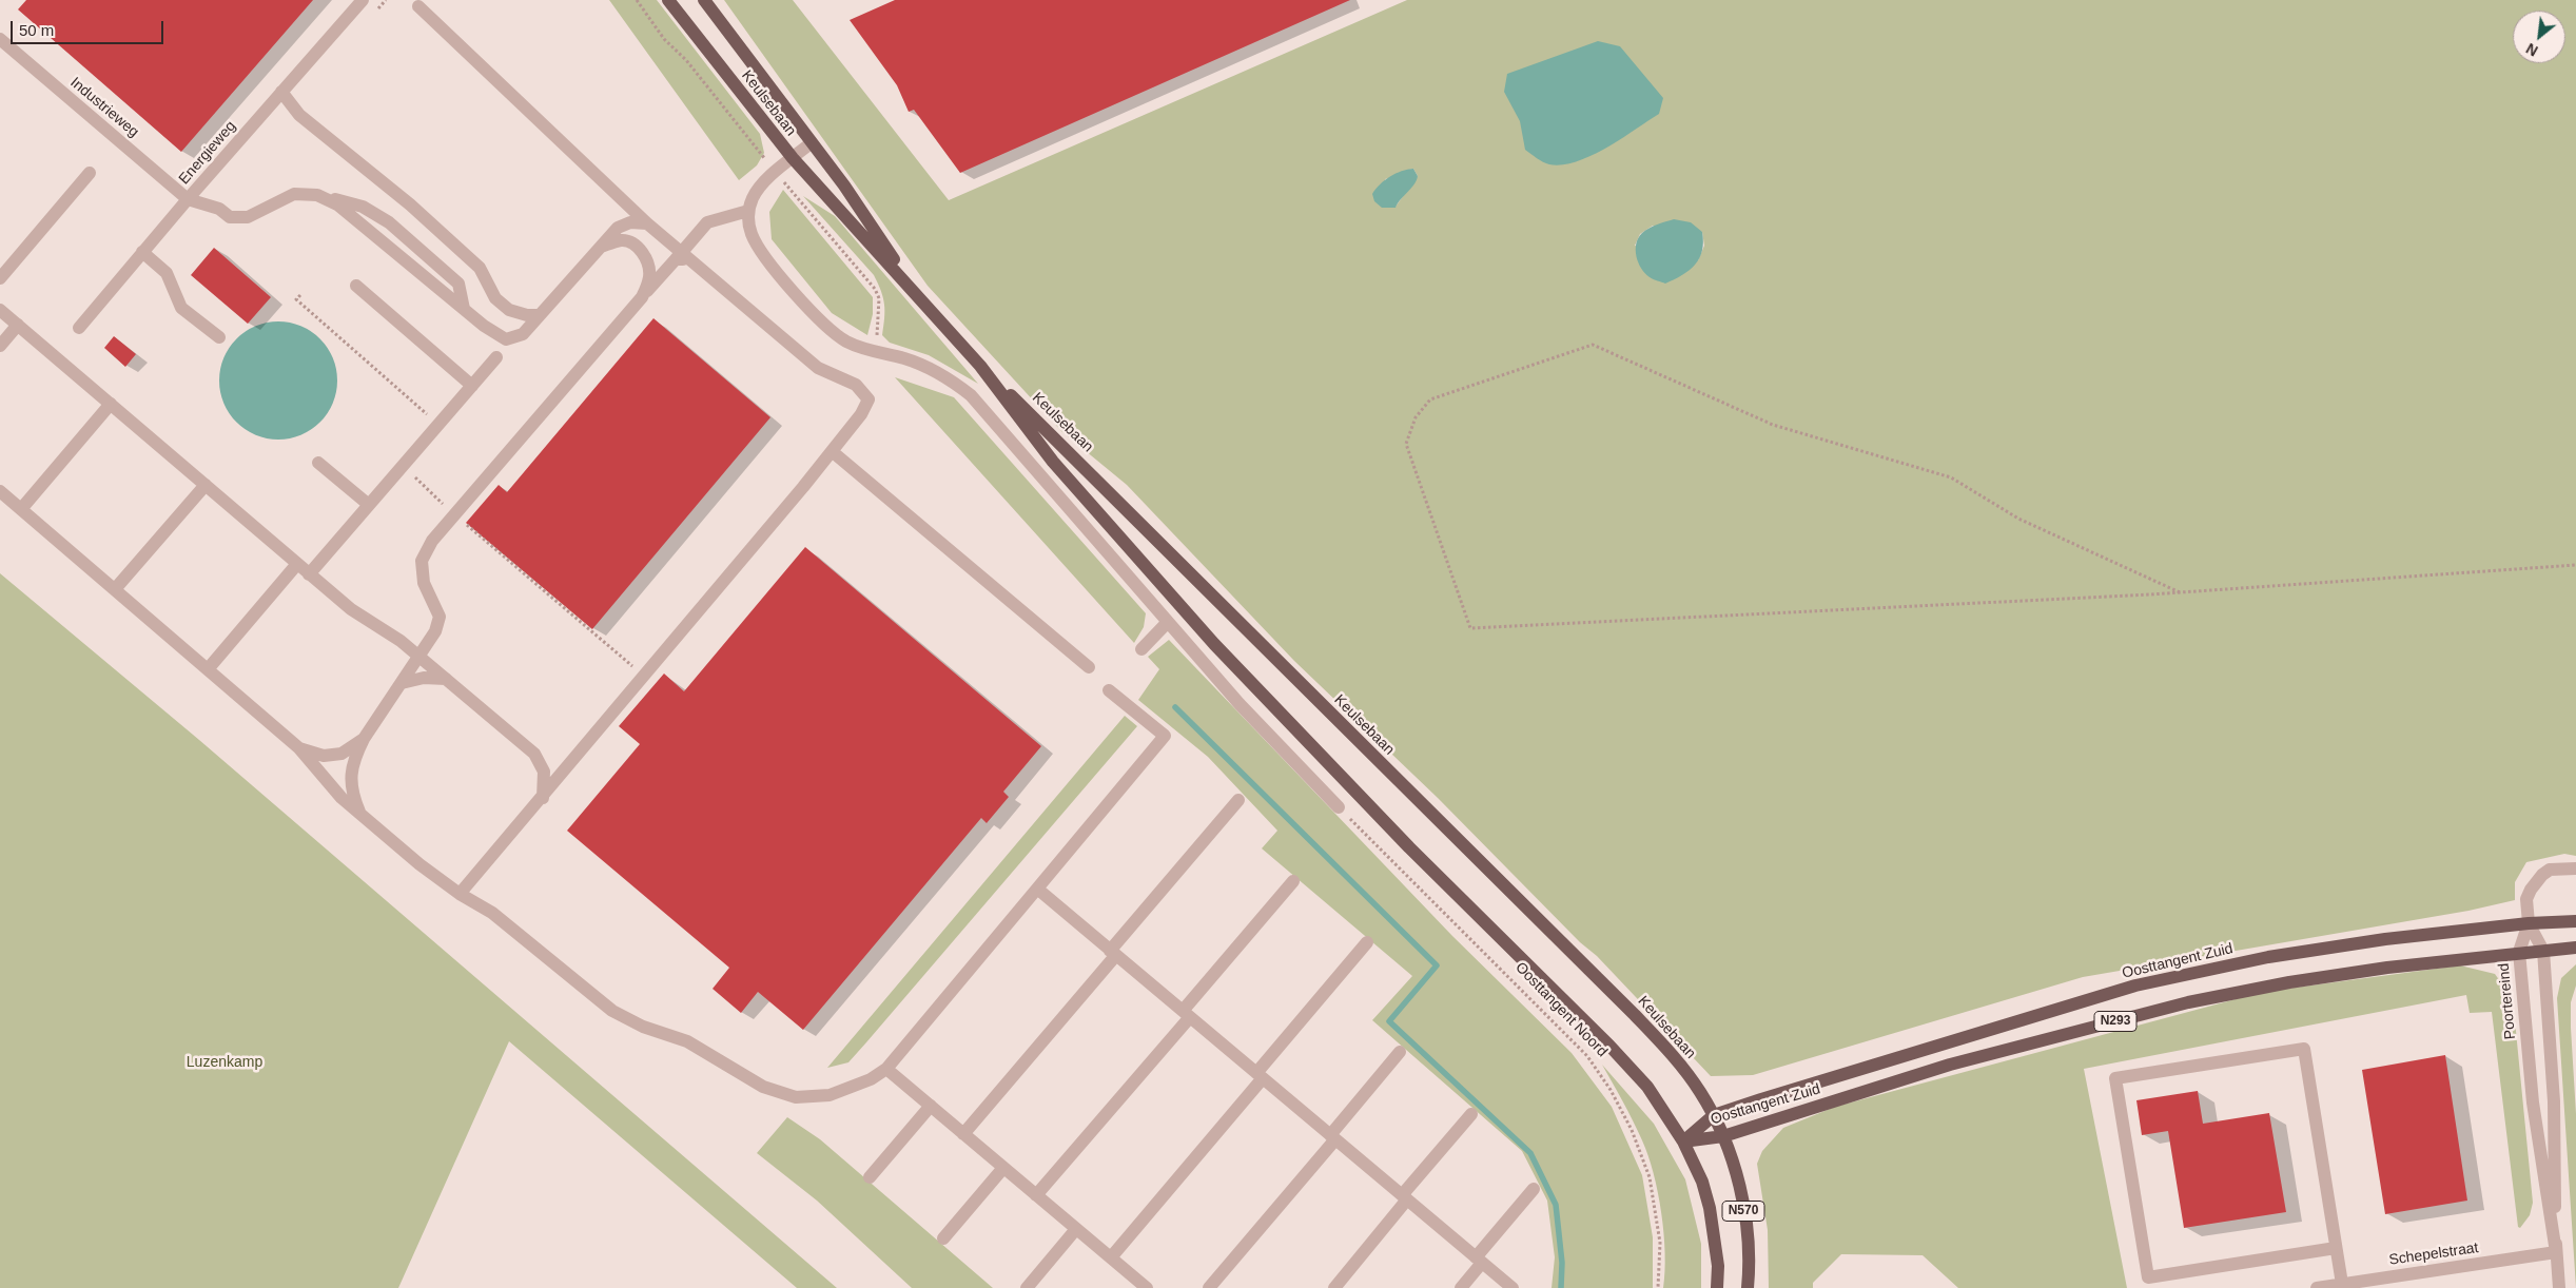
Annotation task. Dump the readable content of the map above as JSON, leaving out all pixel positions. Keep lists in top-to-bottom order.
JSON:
{
  "streets": {
    "main road": [
      "Keulsebaan",
      "Oosttangent Zuid",
      "N293",
      "N570"
    ],
    "street": [
      "Industrieweg",
      "Energieweg",
      "Poortereind",
      "Schepelstraat"
    ],
    "path": ["Oosttangent Noord"]
  },
  "crossings": [
    ["Keulsebaan", "Oosttangent Zuid"],
    ["Keulsebaan", "N570"],
    ["Industrieweg", "Energieweg"],
    ["Oosttangent Zuid", "Poortereind"],
    ["Oosttangent Zuid", "N570"],
    ["Poortereind", "Schepelstraat"]
  ],
  "parks": ["Luzenkamp"],
  "scale_bar": "50 m",
  "north": "bottom left"
}
